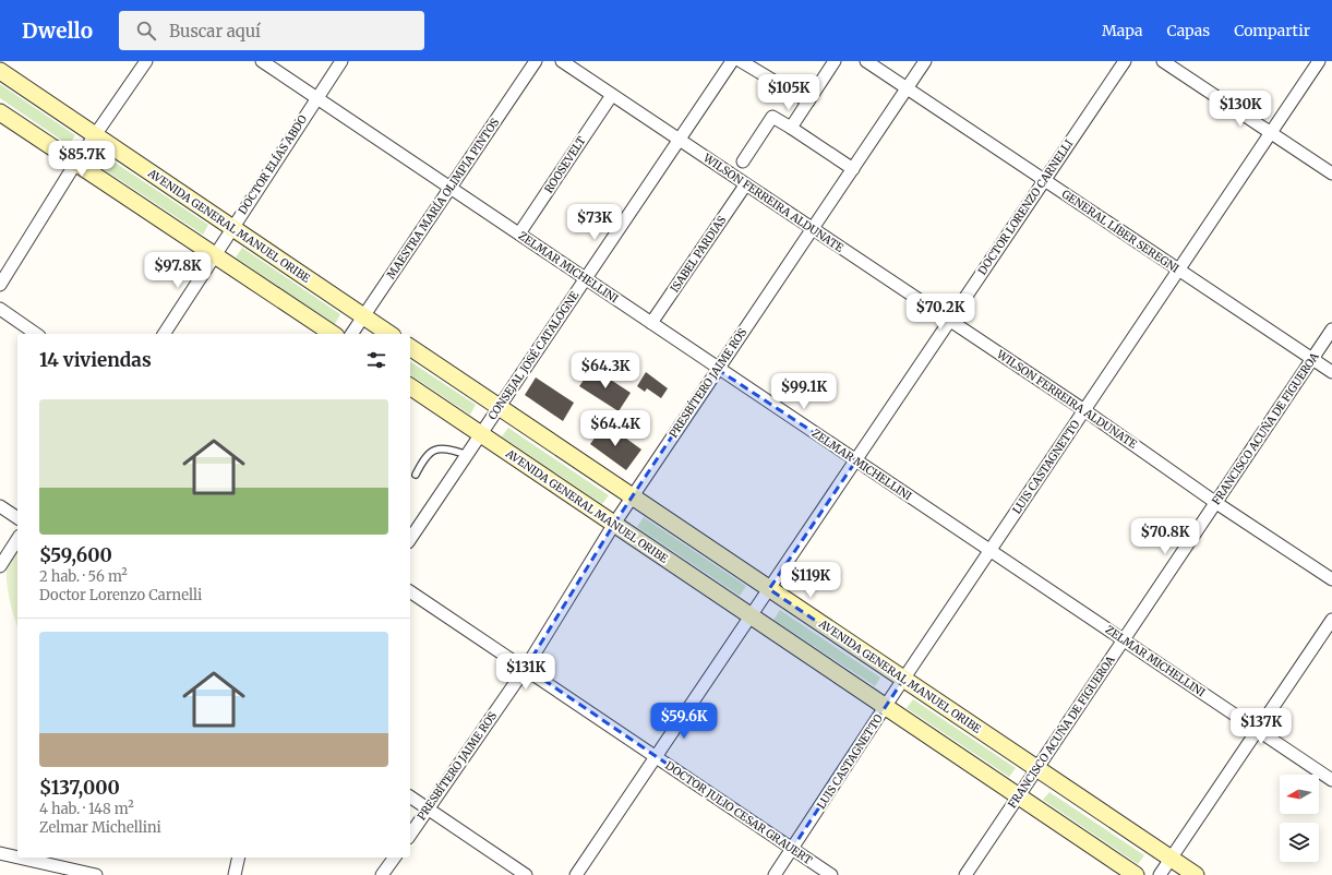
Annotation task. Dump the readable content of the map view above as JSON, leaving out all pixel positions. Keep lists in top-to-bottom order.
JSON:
{
  "streets": {
    "main road": ["AVENIDA GENERAL MANUEL ORIBE"],
    "street": [
      "DOCTOR ELÍAS ABDO",
      "ROOSEVELT",
      "MAESTRA MARÍA OLIMPIA PINTOS",
      "WILSON FERREIRA ALDUNATE",
      "DOCTOR LORENZO CARNELLI",
      "GENERAL LÍBER SEREGNI",
      "ISABEL PARDIAS",
      "ZELMAR MICHELLINI",
      "CONSEJAL JOSÉ CATALOGNE",
      "PRESBÍTERO JAIME ROS",
      "FRANCISCO ACUÑA DE FIGUEROA",
      "LUIS CASTAGNETTO",
      "DOCTOR JULIO CESAR GRAUERT"
    ]
  },
  "crossings": [
    ["DOCTOR ELÍAS ABDO", "AVENIDA GENERAL MANUEL ORIBE"],
    ["DOCTOR ELÍAS ABDO", "ZELMAR MICHELLINI"],
    ["ROOSEVELT", "WILSON FERREIRA ALDUNATE"],
    ["ROOSEVELT", "ZELMAR MICHELLINI"],
    ["MAESTRA MARÍA OLIMPIA PINTOS", "AVENIDA GENERAL MANUEL ORIBE"],
    ["MAESTRA MARÍA OLIMPIA PINTOS", "ZELMAR MICHELLINI"],
    ["WILSON FERREIRA ALDUNATE", "DOCTOR LORENZO CARNELLI"],
    ["WILSON FERREIRA ALDUNATE", "ISABEL PARDIAS"],
    ["WILSON FERREIRA ALDUNATE", "CONSEJAL JOSÉ CATALOGNE"],
    ["WILSON FERREIRA ALDUNATE", "PRESBÍTERO JAIME ROS"],
    ["WILSON FERREIRA ALDUNATE", "FRANCISCO ACUÑA DE FIGUEROA"],
    ["WILSON FERREIRA ALDUNATE", "LUIS CASTAGNETTO"],
    ["DOCTOR LORENZO CARNELLI", "AVENIDA GENERAL MANUEL ORIBE"],
    ["DOCTOR LORENZO CARNELLI", "GENERAL LÍBER SEREGNI"],
    ["DOCTOR LORENZO CARNELLI", "ZELMAR MICHELLINI"],
    ["DOCTOR LORENZO CARNELLI", "DOCTOR JULIO CESAR GRAUERT"],
    ["AVENIDA GENERAL MANUEL ORIBE", "CONSEJAL JOSÉ CATALOGNE"],
    ["AVENIDA GENERAL MANUEL ORIBE", "PRESBÍTERO JAIME ROS"],
    ["AVENIDA GENERAL MANUEL ORIBE", "FRANCISCO ACUÑA DE FIGUEROA"],
    ["AVENIDA GENERAL MANUEL ORIBE", "LUIS CASTAGNETTO"],
    ["GENERAL LÍBER SEREGNI", "PRESBÍTERO JAIME ROS"],
    ["GENERAL LÍBER SEREGNI", "FRANCISCO ACUÑA DE FIGUEROA"],
    ["GENERAL LÍBER SEREGNI", "LUIS CASTAGNETTO"],
    ["ISABEL PARDIAS", "ZELMAR MICHELLINI"],
    ["ZELMAR MICHELLINI", "CONSEJAL JOSÉ CATALOGNE"],
    ["ZELMAR MICHELLINI", "PRESBÍTERO JAIME ROS"],
    ["ZELMAR MICHELLINI", "FRANCISCO ACUÑA DE FIGUEROA"],
    ["ZELMAR MICHELLINI", "LUIS CASTAGNETTO"],
    ["PRESBÍTERO JAIME ROS", "DOCTOR JULIO CESAR GRAUERT"],
    ["LUIS CASTAGNETTO", "DOCTOR JULIO CESAR GRAUERT"]
  ],
  "north": "left",
  "page": {
    "header": "Dwello",
    "search": "Buscar aquí",
    "nav": ["Mapa", "Capas", "Compartir"],
    "price": [
      "$105K",
      "$130K",
      "$85.7K",
      "$73K",
      "$97.8K",
      "$70.2K",
      "$64.3K",
      "$99.1K",
      "$64.4K",
      "$70.8K",
      "$119K",
      "$131K",
      "$59.6K",
      "$137K"
    ],
    "heading": "14 viviendas",
    "list": [
      {
        "name": "$59,600",
        "note": "2 hab. · 56 m² · Doctor Lorenzo Carnelli"
      },
      {
        "name": "$137,000",
        "note": "4 hab. · 148 m² · Zelmar Michellini"
      }
    ]
  }
}
